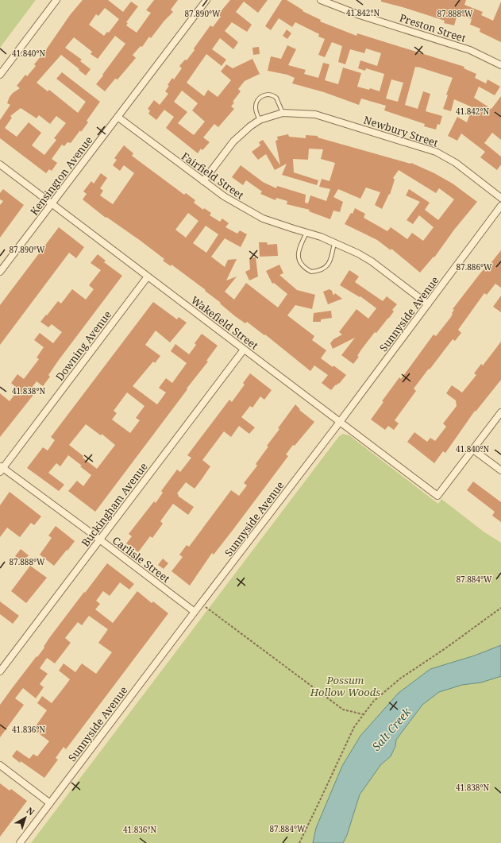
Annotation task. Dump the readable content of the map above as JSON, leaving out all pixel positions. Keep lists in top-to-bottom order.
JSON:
{
  "streets": {
    "street": [
      "Preston Street",
      "Newbury Street",
      "Kensington Avenue",
      "Fairfield Street",
      "Sunnyside Avenue",
      "Wakefield Street",
      "Downing Avenue",
      "Buckingham Avenue",
      "Carlisle Street"
    ]
  },
  "crossings": [
    ["Newbury Street", "Fairfield Street"],
    ["Kensington Avenue", "Fairfield Street"],
    ["Kensington Avenue", "Wakefield Street"],
    ["Fairfield Street", "Sunnyside Avenue"],
    ["Sunnyside Avenue", "Wakefield Street"],
    ["Sunnyside Avenue", "Carlisle Street"],
    ["Wakefield Street", "Downing Avenue"],
    ["Wakefield Street", "Buckingham Avenue"],
    ["Downing Avenue", "Carlisle Street"],
    ["Buckingham Avenue", "Carlisle Street"]
  ],
  "water": ["Salt Creek"],
  "parks": ["Possum Hollow Woods"],
  "north": "top right",
  "coordinates": [
    "41.842°N",
    "87.890°W",
    "87.888°W",
    "41.840°N",
    "87.886°W",
    "41.838°N",
    "87.884°W",
    "41.836°N"
  ]
}
